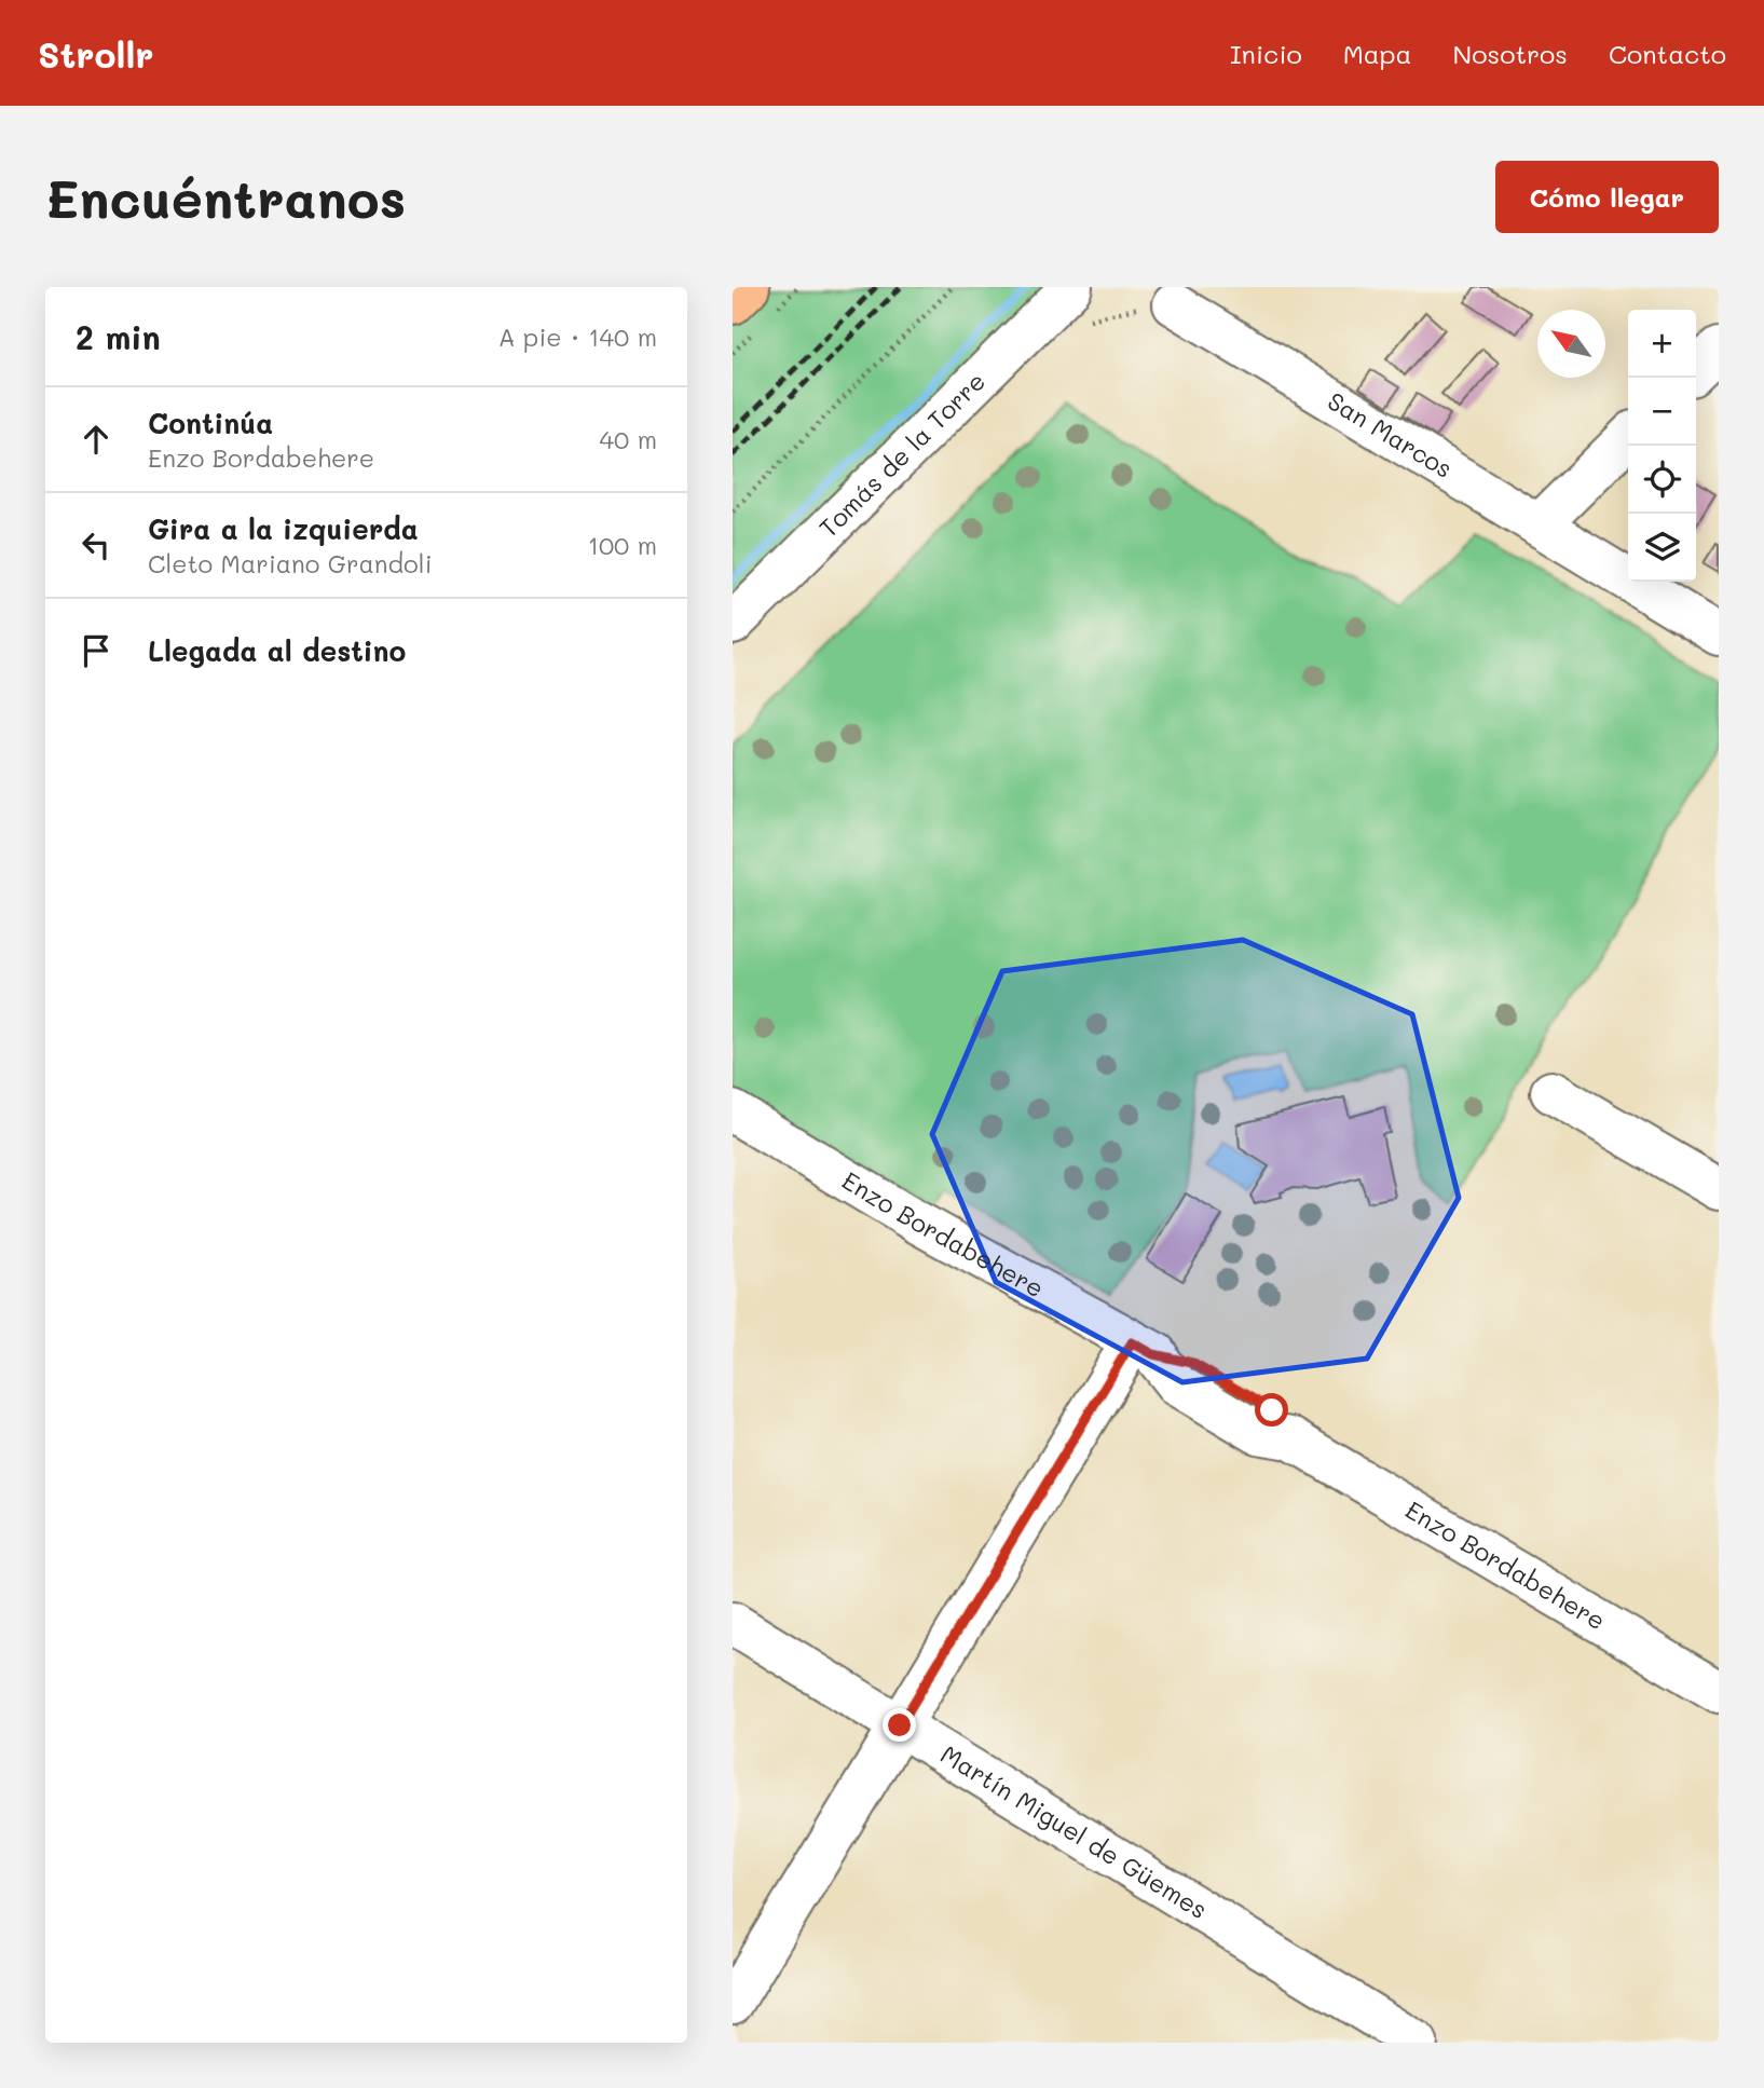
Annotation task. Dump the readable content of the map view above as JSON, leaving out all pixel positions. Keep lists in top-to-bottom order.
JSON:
{
  "streets": {
    "street": [
      "San Marcos",
      "Tomás de la Torre",
      "Enzo Bordabehere",
      "Martín Miguel de Güemes"
    ]
  },
  "north": "top left",
  "page": {
    "header": "Strollr",
    "nav": [
      "Inicio",
      "Mapa",
      "Nosotros",
      "Contacto"
    ],
    "buttons": "Cómo llegar",
    "title": "Encuéntranos",
    "heading": ["2 min", "A pie · 140 m"],
    "map_buttons": ["+", "−"],
    "list": [
      ["Continúa", "Enzo Bordabehere", "40 m"],
      ["Gira a la izquierda", "Cleto Mariano Grandoli", "100 m"],
      "Llegada al destino"
    ]
  }
}
